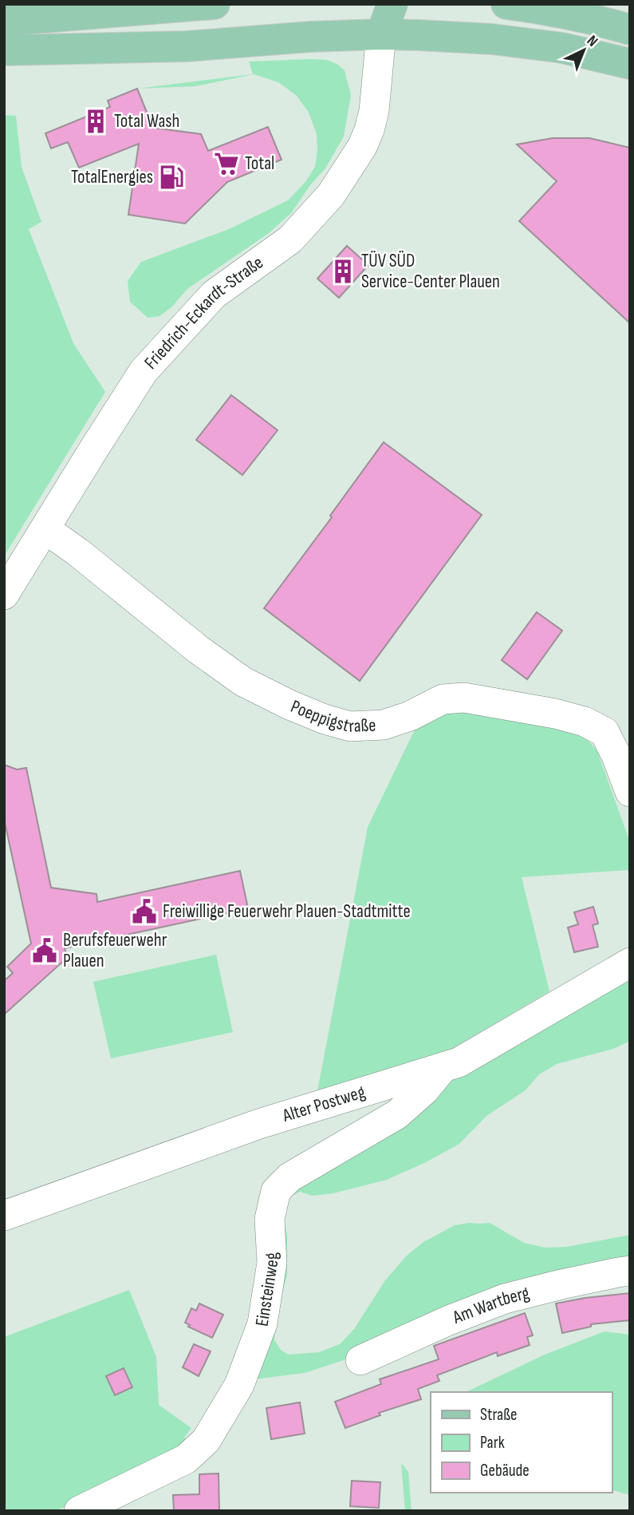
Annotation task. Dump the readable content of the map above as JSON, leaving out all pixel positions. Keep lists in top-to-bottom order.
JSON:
{
  "streets": {
    "street": [
      "Friedrich-Eckardt-Straße",
      "Poeppigstraße",
      "Alter Postweg",
      "Einsteinweg",
      "Am Wartberg"
    ]
  },
  "crossings": [
    ["Friedrich-Eckardt-Straße", "Poeppigstraße"],
    ["Alter Postweg", "Einsteinweg"]
  ],
  "places": {
    "building": ["Total Wash", "TÜV SÜD Service-Center Plauen"],
    "supermarket": ["Total"],
    "fuel station": ["TotalEnergies"],
    "public building": ["Freiwillige Feuerwehr Plauen-Stadtmitte", "Berufsfeuerwehr Plauen"]
  },
  "legend": ["Straße", "Park", "Gebäude"],
  "north": "top right"
}
